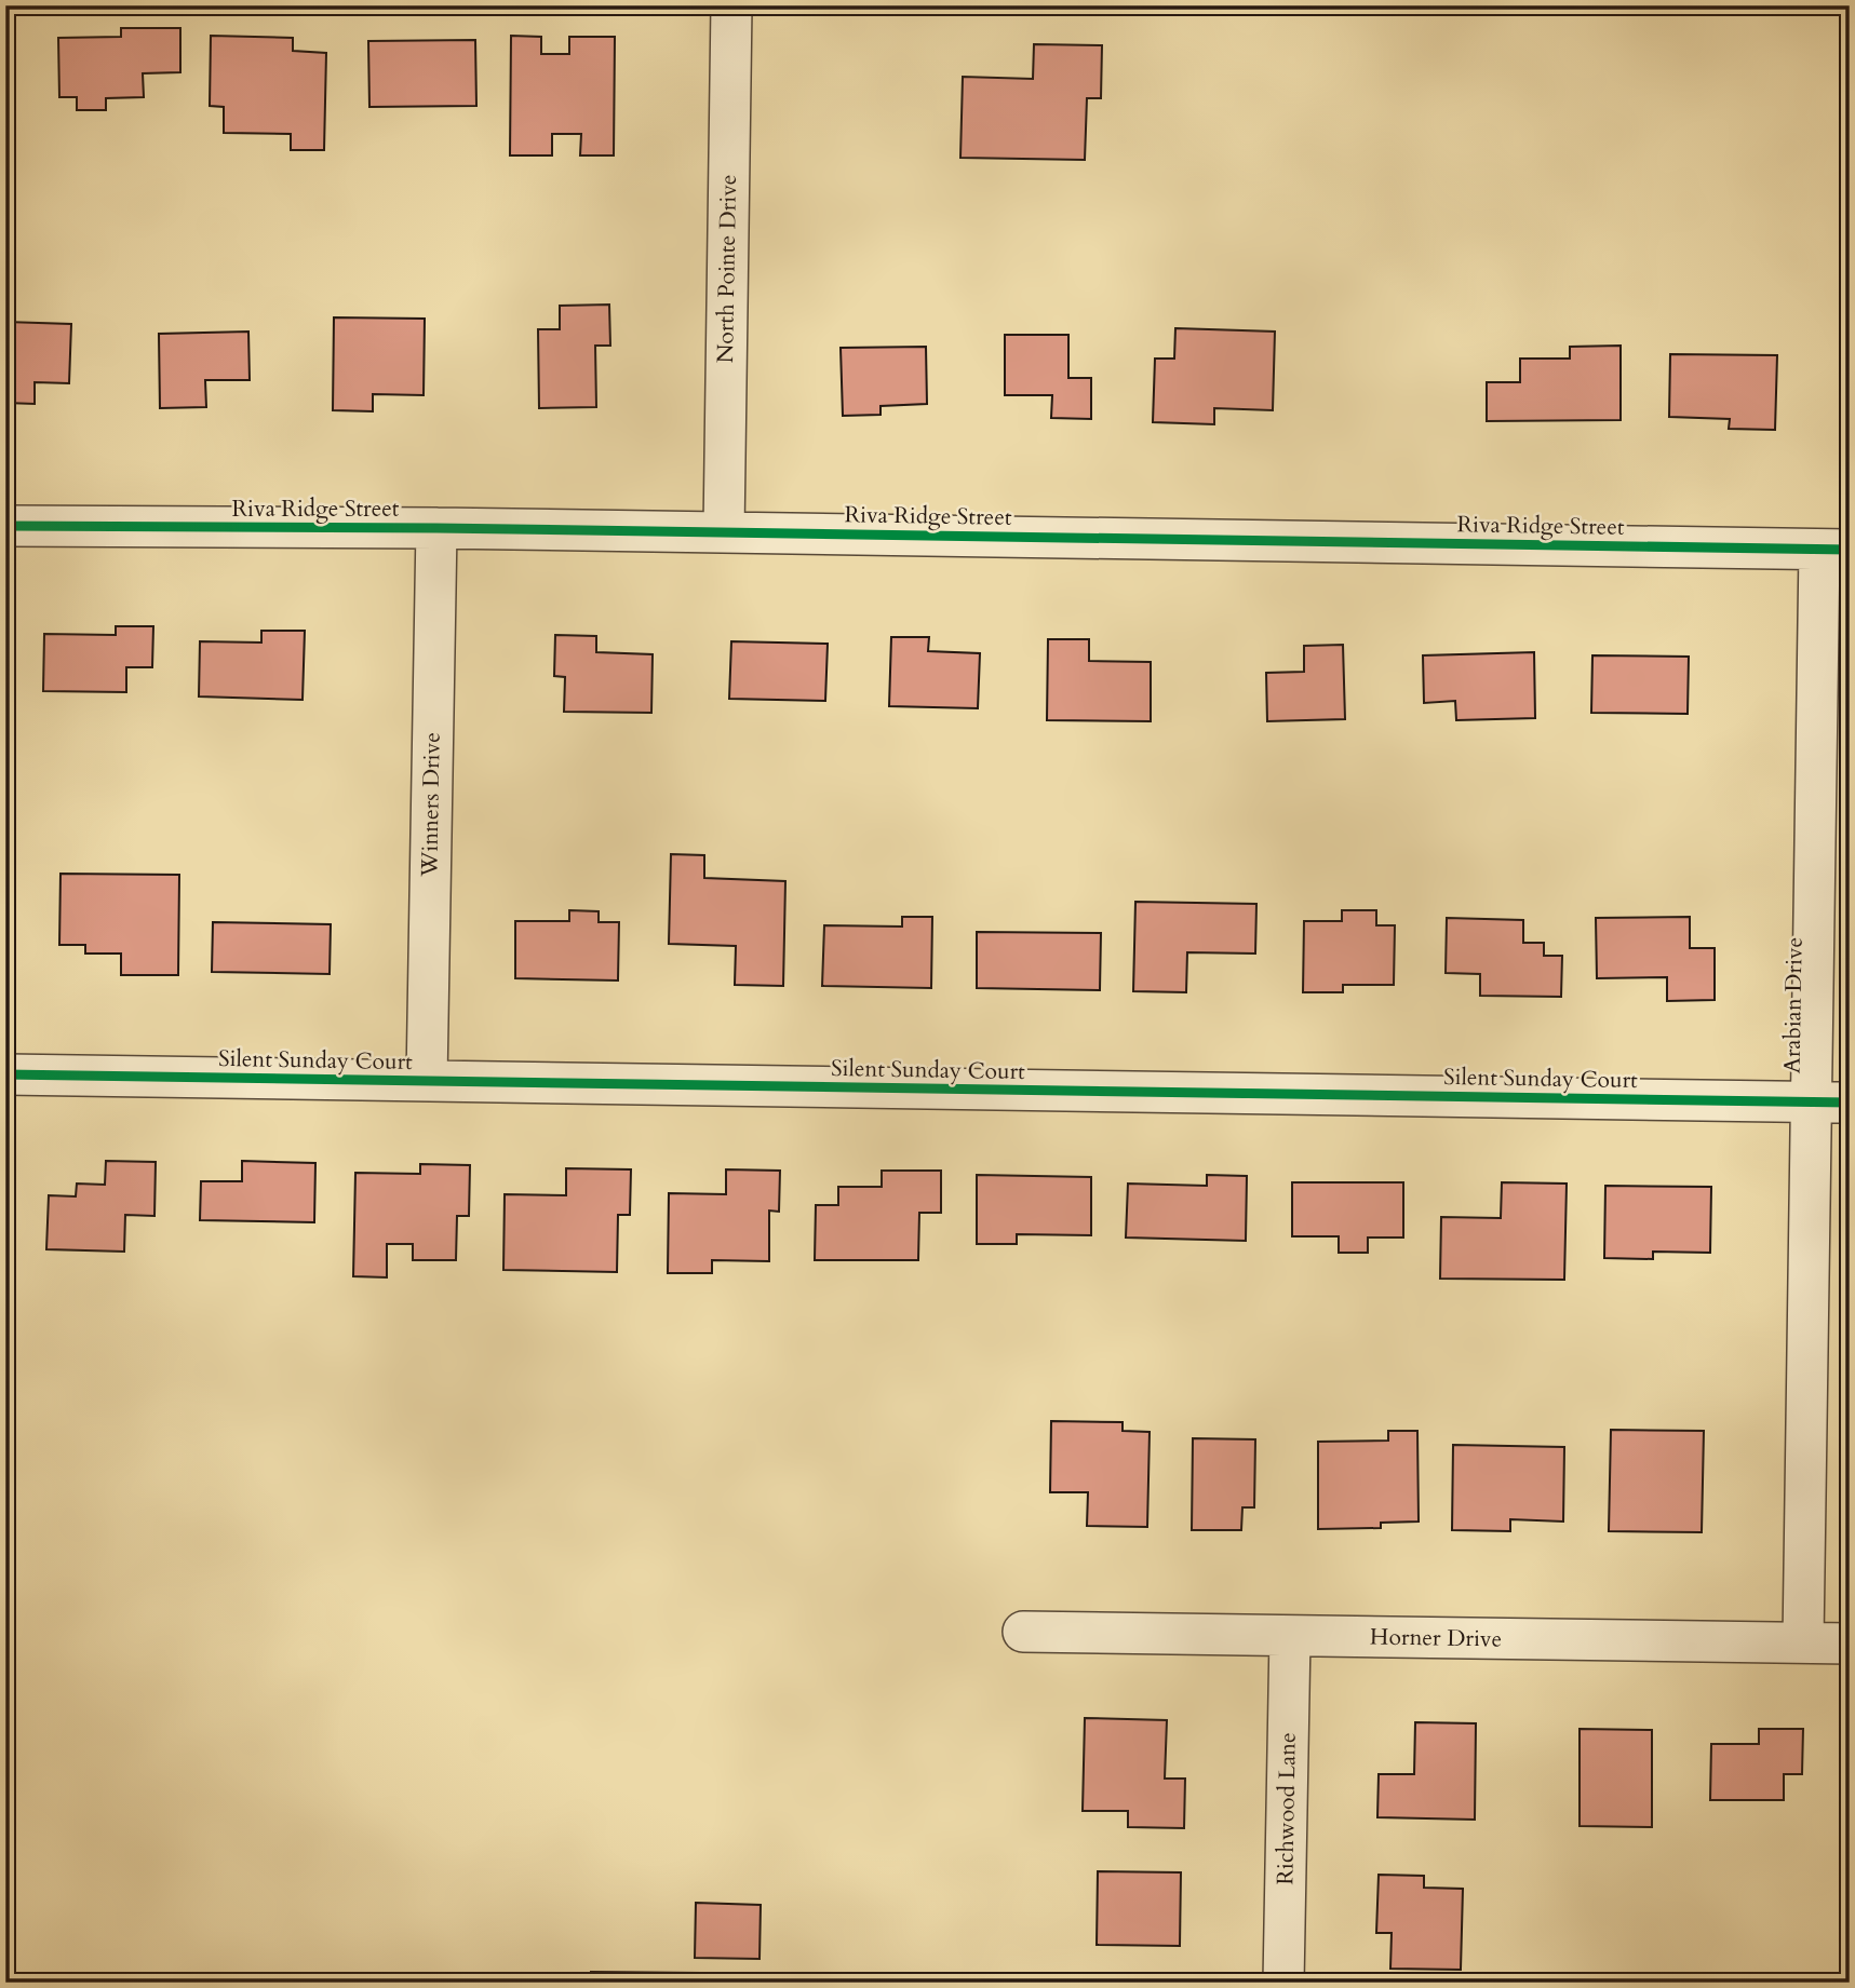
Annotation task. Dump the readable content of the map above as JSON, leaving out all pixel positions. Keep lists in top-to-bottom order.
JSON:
{
  "streets": {
    "street": [
      "North Pointe Drive",
      "Riva Ridge Street",
      "Winners Drive",
      "Arabian Drive",
      "Silent Sunday Court",
      "Horner Drive",
      "Richwood Lane"
    ]
  },
  "crossings": [
    ["North Pointe Drive", "Riva Ridge Street"],
    ["Riva Ridge Street", "Winners Drive"],
    ["Riva Ridge Street", "Arabian Drive"],
    ["Winners Drive", "Silent Sunday Court"],
    ["Arabian Drive", "Silent Sunday Court"],
    ["Arabian Drive", "Horner Drive"],
    ["Horner Drive", "Richwood Lane"]
  ]
}
